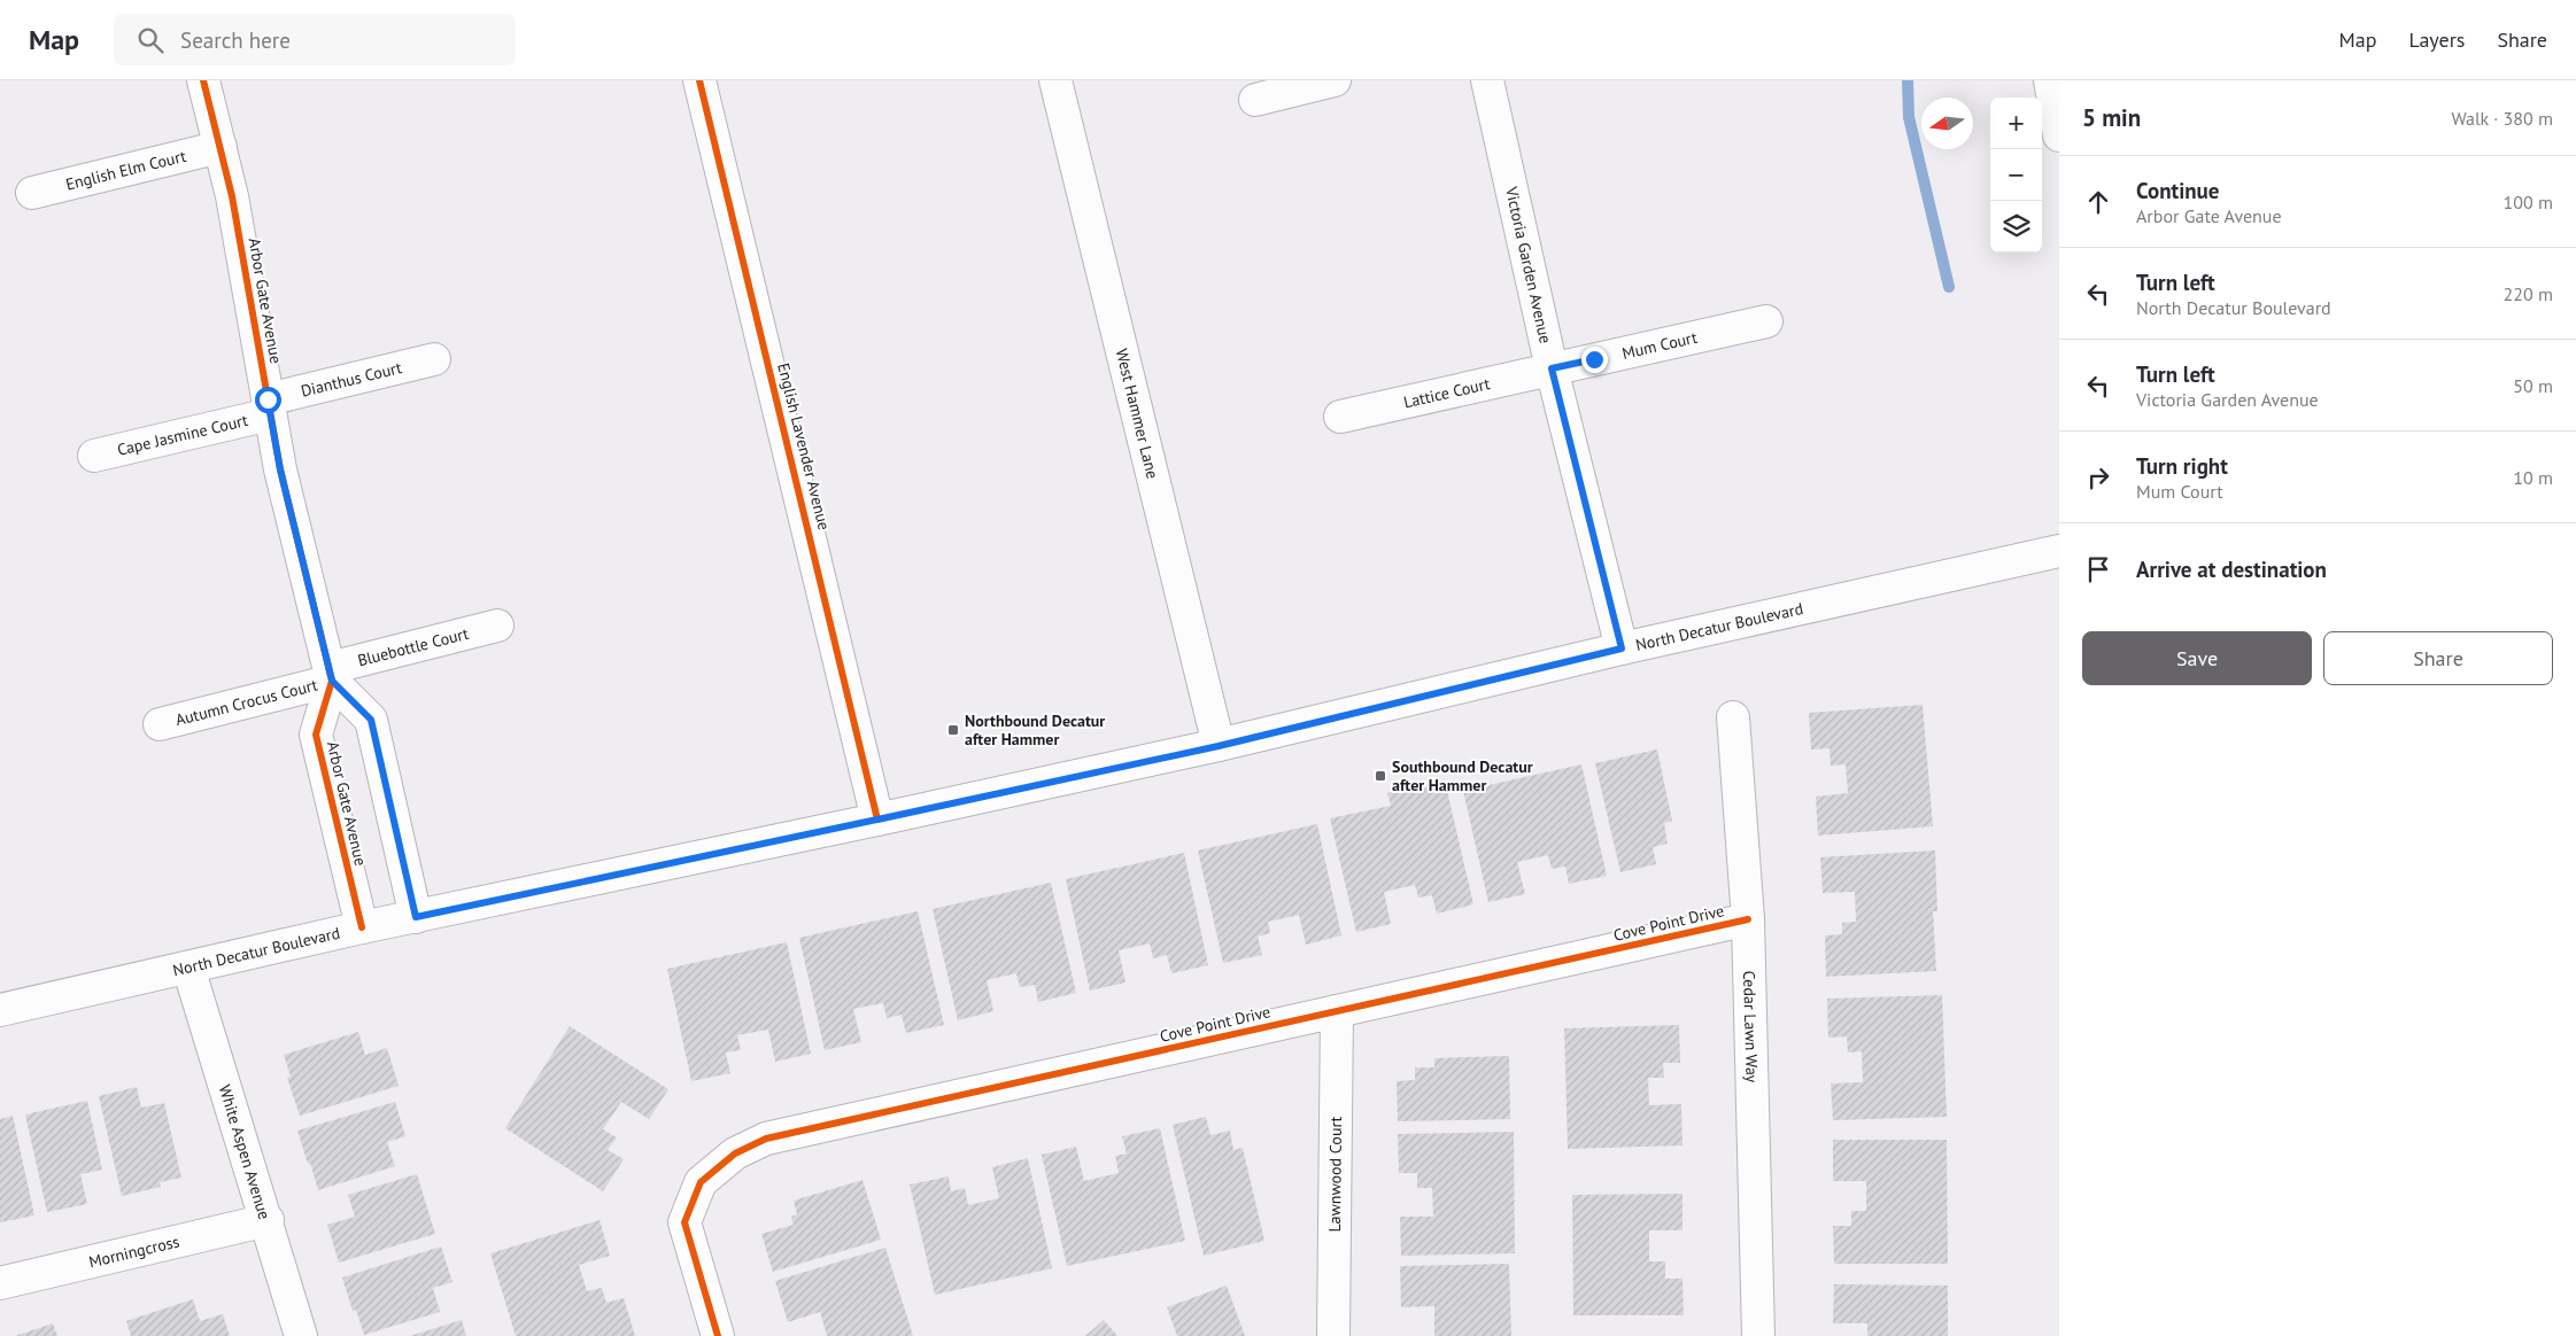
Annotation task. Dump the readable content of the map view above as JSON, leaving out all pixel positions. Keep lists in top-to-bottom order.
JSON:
{
  "streets": {
    "street": [
      "English Elm Court",
      "Victoria Garden Avenue",
      "Arbor Gate Avenue",
      "Mum Court",
      "Dianthus Court",
      "Lattice Court",
      "West Hammer Lane",
      "Cape Jasmine Court",
      "English Lavender Avenue",
      "North Decatur Boulevard",
      "Bluebottle Court",
      "Autumn Crocus Court",
      "Cove Point Drive",
      "Cedar Lawn Way",
      "White Aspen Avenue",
      "Lawnwood Court",
      "Morningcross"
    ]
  },
  "crossings": [
    ["English Elm Court", "Arbor Gate Avenue"],
    ["Victoria Garden Avenue", "Mum Court"],
    ["Victoria Garden Avenue", "Lattice Court"],
    ["Victoria Garden Avenue", "North Decatur Boulevard"],
    ["Arbor Gate Avenue", "Dianthus Court"],
    ["Arbor Gate Avenue", "Cape Jasmine Court"],
    ["Arbor Gate Avenue", "North Decatur Boulevard"],
    ["Arbor Gate Avenue", "Bluebottle Court"],
    ["Arbor Gate Avenue", "Autumn Crocus Court"],
    ["Mum Court", "Lattice Court"],
    ["Dianthus Court", "Cape Jasmine Court"],
    ["West Hammer Lane", "North Decatur Boulevard"],
    ["English Lavender Avenue", "North Decatur Boulevard"],
    ["North Decatur Boulevard", "White Aspen Avenue"],
    ["Bluebottle Court", "Autumn Crocus Court"],
    ["Cove Point Drive", "Cedar Lawn Way"],
    ["Cove Point Drive", "Lawnwood Court"],
    ["White Aspen Avenue", "Morningcross"]
  ],
  "places": {
    "transit": ["Northbound Decatur after Hammer", "Southbound Decatur after Hammer"]
  },
  "north": "left",
  "page": {
    "header": "Map",
    "search": "Search here",
    "nav": ["Map", "Layers", "Share"],
    "heading": ["5 min", "Walk · 380 m"],
    "map_buttons": ["+", "−"],
    "list": [
      ["Continue", "Arbor Gate Avenue", "100 m"],
      ["Turn left", "North Decatur Boulevard", "220 m"],
      ["Turn left", "Victoria Garden Avenue", "50 m"],
      ["Turn right", "Mum Court", "10 m"],
      "Arrive at destination"
    ],
    "buttons": ["Save", "Share"]
  }
}
